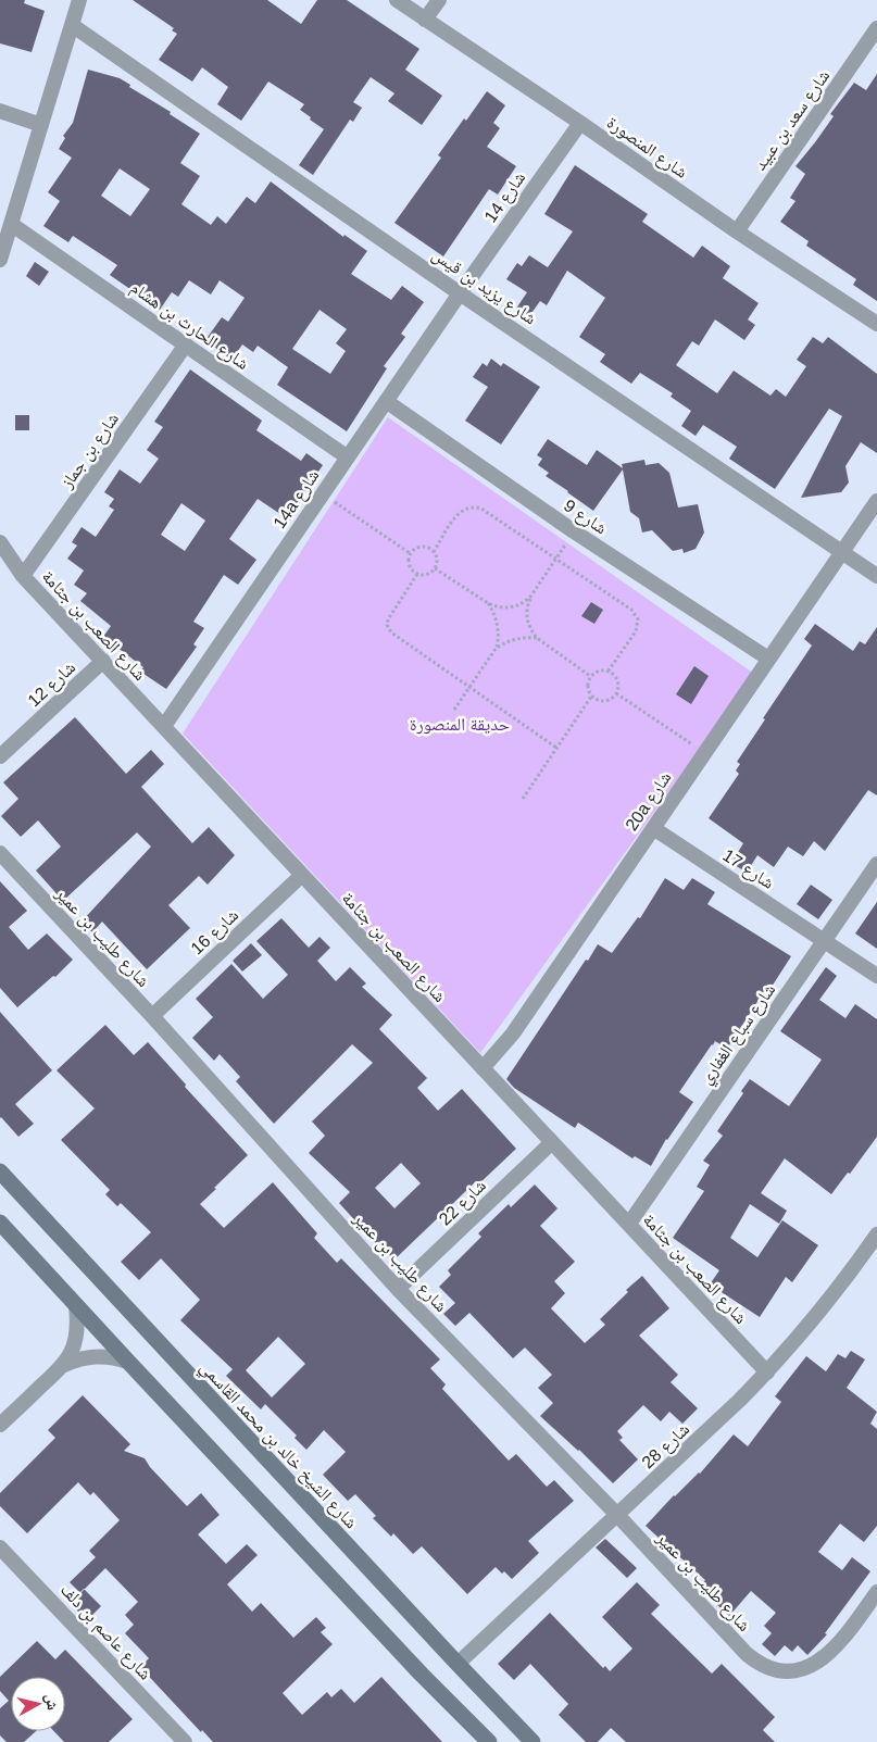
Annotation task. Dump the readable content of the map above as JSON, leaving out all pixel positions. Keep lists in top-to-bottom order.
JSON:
{
  "streets": {
    "main road": ["شارع الشيخ خالد بن محمد القاسمي"],
    "street": [
      "شارع سعد بن عبيد",
      "شارع المنصورة",
      "شارع 14",
      "شارع يزيد بن قيس",
      "شارع الحارث بن هشام",
      "شارع بن جماز",
      "14a شارع",
      "شارع 9",
      "شارع الصعب بن جثامة",
      "شارع 12",
      "20a شارع",
      "شارع 17",
      "شارع 16",
      "شارع طليب بن عمير",
      "شارع سباع الغفاري",
      "شارع 22",
      "شارع 28",
      "شارع عاصم بن دلف"
    ]
  },
  "crossings": [
    ["شارع سعد بن عبيد", "شارع المنصورة"],
    ["شارع المنصورة", "شارع 14"],
    ["شارع 14", "شارع يزيد بن قيس"],
    ["شارع 14", "14a شارع"],
    ["شارع يزيد بن قيس", "14a شارع"],
    ["شارع يزيد بن قيس", "20a شارع"],
    ["شارع الحارث بن هشام", "شارع بن جماز"],
    ["شارع الحارث بن هشام", "14a شارع"],
    ["شارع بن جماز", "شارع الصعب بن جثامة"],
    ["14a شارع", "شارع 9"],
    ["14a شارع", "شارع الصعب بن جثامة"],
    ["شارع 9", "20a شارع"],
    ["شارع الصعب بن جثامة", "شارع 12"],
    ["شارع الصعب بن جثامة", "20a شارع"],
    ["شارع الصعب بن جثامة", "شارع 16"],
    ["شارع الصعب بن جثامة", "شارع سباع الغفاري"],
    ["شارع الصعب بن جثامة", "شارع 22"],
    ["شارع الصعب بن جثامة", "شارع 28"],
    ["20a شارع", "شارع 17"],
    ["شارع 17", "شارع سباع الغفاري"],
    ["شارع 16", "شارع طليب بن عمير"],
    ["شارع طليب بن عمير", "شارع 22"],
    ["شارع طليب بن عمير", "شارع 28"],
    ["شارع الشيخ خالد بن محمد القاسمي", "شارع 28"]
  ],
  "parks": ["حديقة المنصورة"],
  "north": "right"
}
